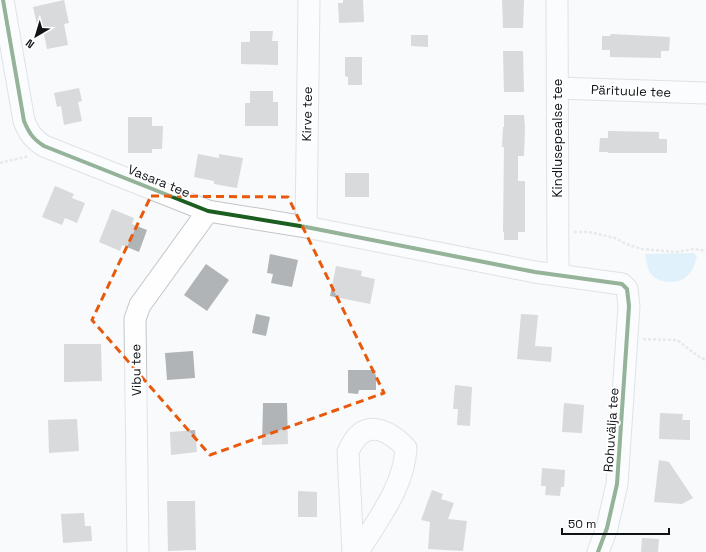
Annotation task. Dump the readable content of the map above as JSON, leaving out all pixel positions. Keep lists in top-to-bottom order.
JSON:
{
  "streets": {
    "street": [
      "Pärituule tee",
      "Kirve tee",
      "Kindlusepealse tee",
      "Vasara tee",
      "Vibu tee",
      "Rohuvälja tee"
    ]
  },
  "crossings": [
    ["Pärituule tee", "Kindlusepealse tee"],
    ["Kirve tee", "Vasara tee"],
    ["Kindlusepealse tee", "Vasara tee"],
    ["Kindlusepealse tee", "Rohuvälja tee"],
    ["Vasara tee", "Vibu tee"],
    ["Vasara tee", "Rohuvälja tee"]
  ],
  "scale_bar": "50 m",
  "north": "bottom left"
}
